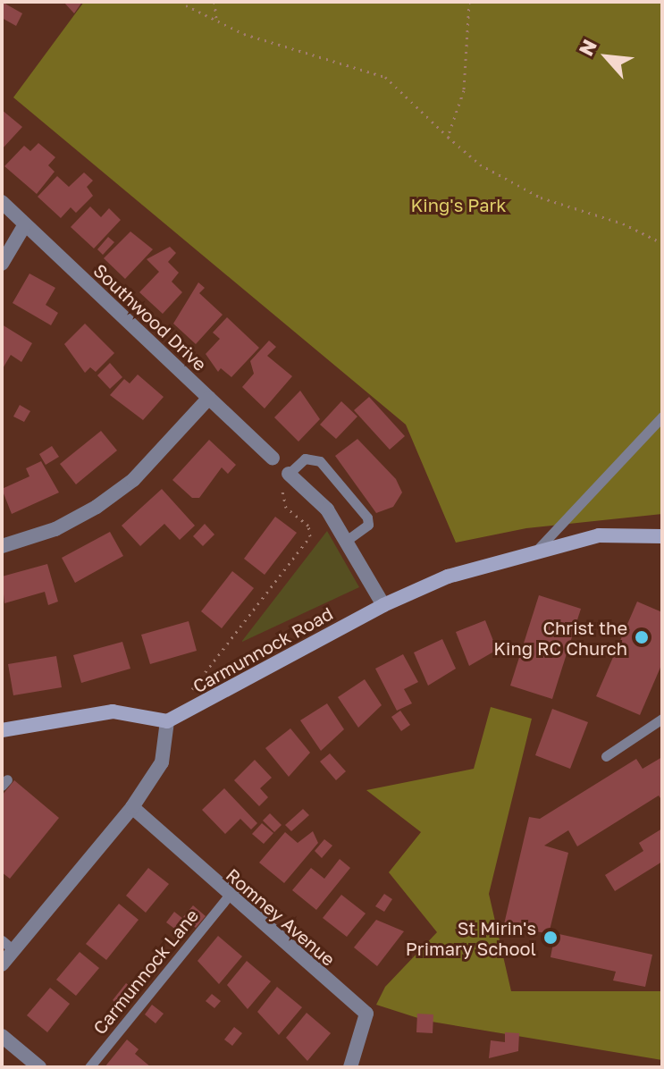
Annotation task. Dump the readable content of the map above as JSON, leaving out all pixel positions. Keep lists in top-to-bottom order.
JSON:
{
  "streets": {
    "main road": ["Carmunnock Road"],
    "street": ["Southwood Drive", "Romney Avenue"],
    "lane": ["Carmunnock Lane"]
  },
  "crossings": [
    ["Romney Avenue", "Carmunnock Lane"]
  ],
  "parks": ["King's Park"],
  "places": ["Christ the King RC Church", "St Mirin's Primary School"],
  "north": "top left"
}
